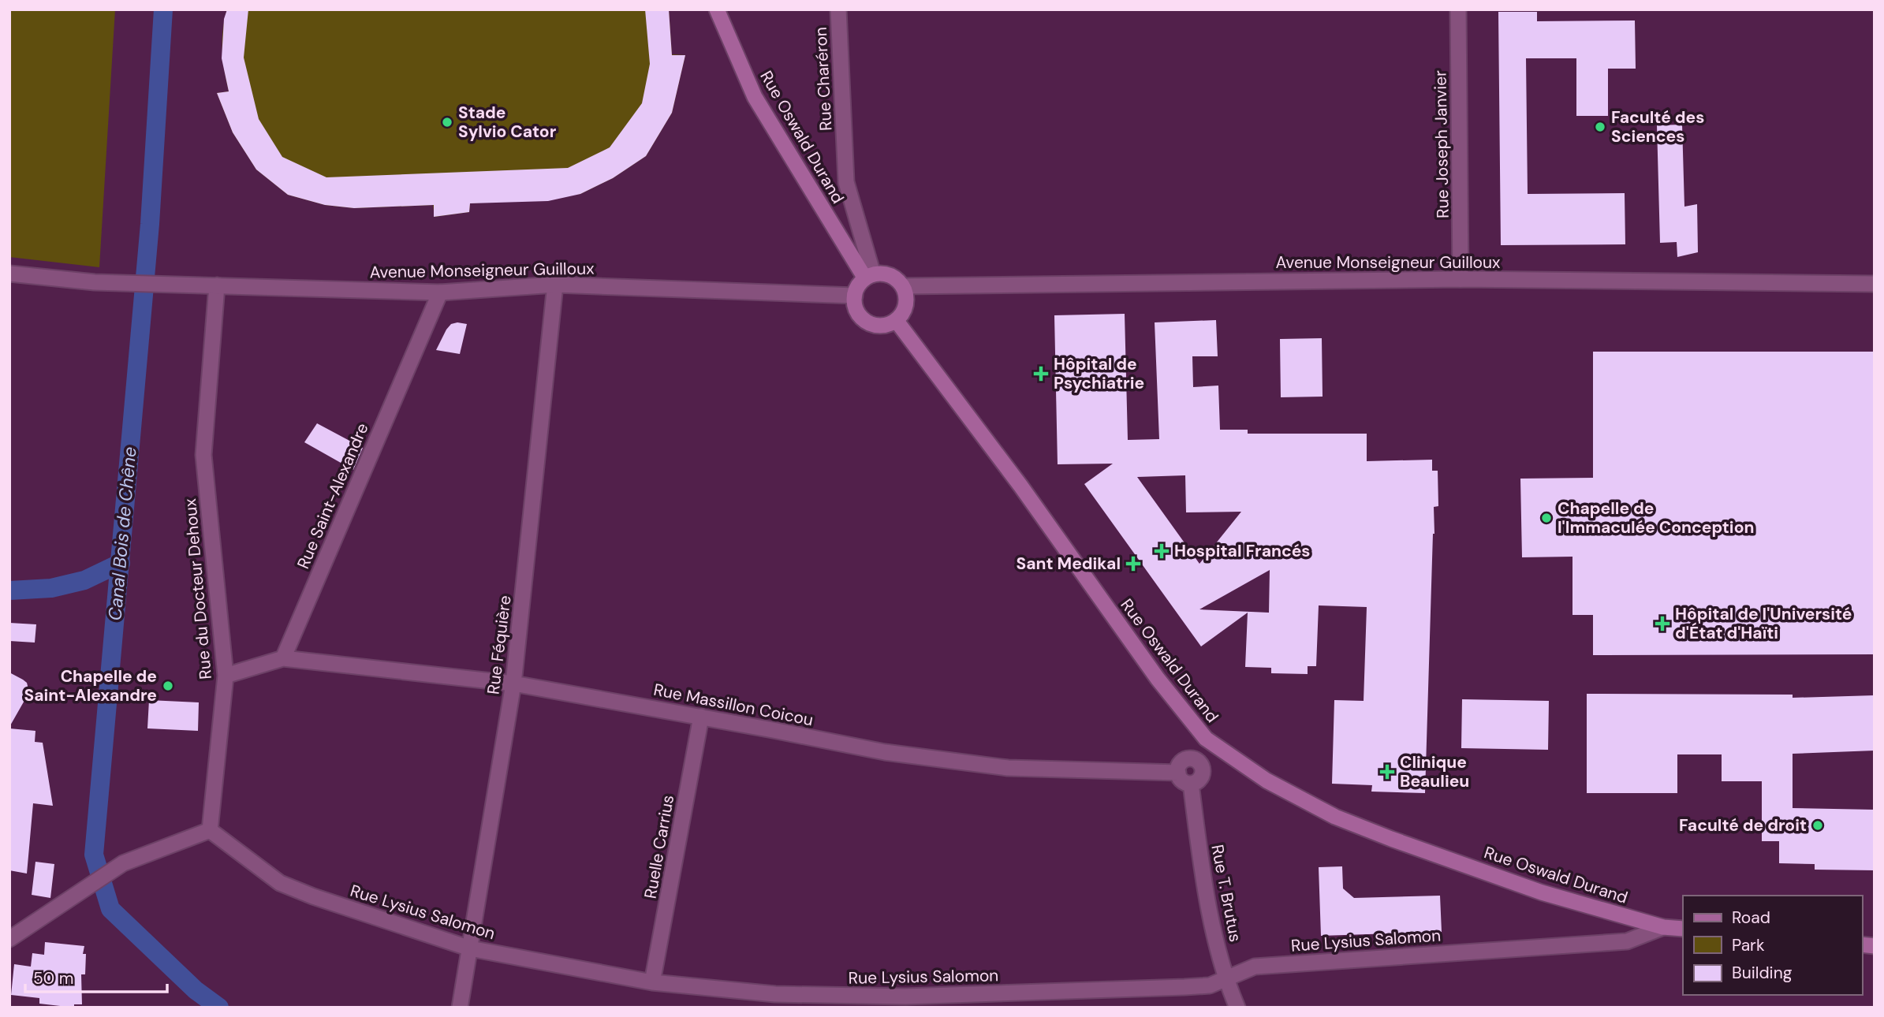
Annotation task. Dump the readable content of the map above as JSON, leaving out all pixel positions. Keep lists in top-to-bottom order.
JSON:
{
  "streets": {
    "main road": ["Rue Oswald Durand"],
    "street": [
      "Rue Charéron",
      "Rue Joseph Janvier",
      "Avenue Monseigneur Guilloux",
      "Rue Saint-Alexandre",
      "Rue du Docteur Dehoux",
      "Rue Féquière",
      "Rue Massillon Coicou",
      "Ruelle Carrius",
      "Rue T. Brutus",
      "Rue Lysius Salomon"
    ]
  },
  "crossings": [
    ["Rue Charéron", "Rue Oswald Durand"],
    ["Rue Charéron", "Avenue Monseigneur Guilloux"],
    ["Rue Oswald Durand", "Avenue Monseigneur Guilloux"],
    ["Rue Oswald Durand", "Rue Lysius Salomon"],
    ["Rue Joseph Janvier", "Avenue Monseigneur Guilloux"],
    ["Avenue Monseigneur Guilloux", "Rue Saint-Alexandre"],
    ["Avenue Monseigneur Guilloux", "Rue du Docteur Dehoux"],
    ["Avenue Monseigneur Guilloux", "Rue Féquière"],
    ["Rue Saint-Alexandre", "Rue Massillon Coicou"],
    ["Rue du Docteur Dehoux", "Rue Lysius Salomon"],
    ["Rue Féquière", "Rue Massillon Coicou"],
    ["Rue Féquière", "Rue Lysius Salomon"],
    ["Rue Massillon Coicou", "Ruelle Carrius"],
    ["Rue Massillon Coicou", "Rue T. Brutus"],
    ["Ruelle Carrius", "Rue Lysius Salomon"],
    ["Rue T. Brutus", "Rue Lysius Salomon"]
  ],
  "water": ["Canal Bois de Chêne"],
  "places": {
    "other": [
      "Stade Sylvio Cator",
      "Faculté des Sciences",
      "Chapelle de l'Immaculée Conception",
      "Chapelle de Saint-Alexandre",
      "Faculté de droit"
    ],
    "health": [
      "Hôpital de Psychiatrie",
      "Hospital Francés",
      "Sant Medikal",
      "Hôpital de l'Université d'État d'Haïti",
      "Clinique Beaulieu"
    ]
  },
  "legend": ["Road", "Park", "Building"],
  "scale_bar": "50 m"
}
